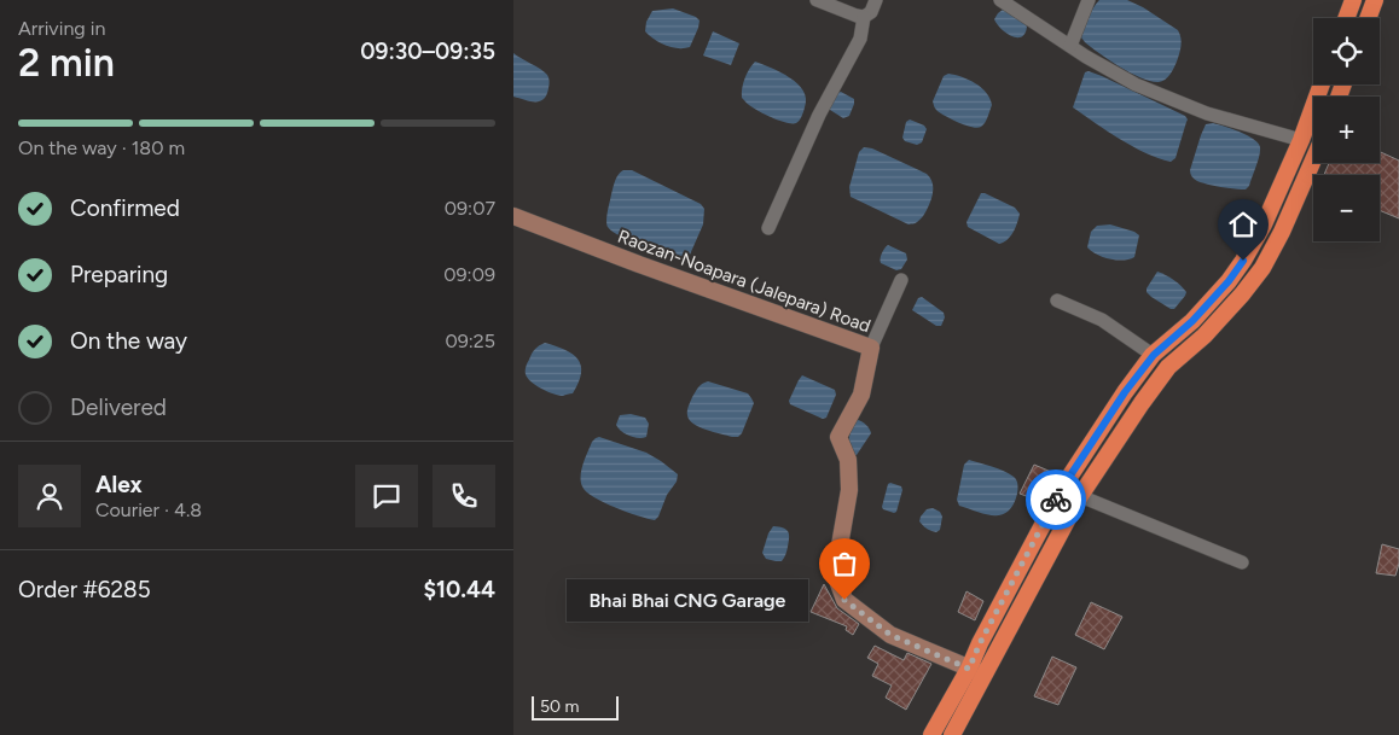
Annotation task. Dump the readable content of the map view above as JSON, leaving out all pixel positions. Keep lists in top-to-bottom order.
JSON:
{
  "streets": {
    "main road": ["Raozan-Noapara (Jalepara) Road"]
  },
  "places": ["Bhai Bhai CNG Garage"],
  "scale_bar": "50 m",
  "page": {
    "heading": ["2 min", "Arriving in", "09:30–09:35"],
    "panel": [
      "Alex",
      "Courier · 4.8",
      "Order #6285",
      "$10.44"
    ],
    "map_buttons": ["+", "−"],
    "bar": "On the way · 180 m",
    "list": [
      ["Confirmed", "09:07"],
      ["Preparing", "09:09"],
      ["On the way", "09:25"],
      "Delivered"
    ],
    "bubble": "Bhai Bhai CNG Garage",
    "scale": "50 m"
  }
}
